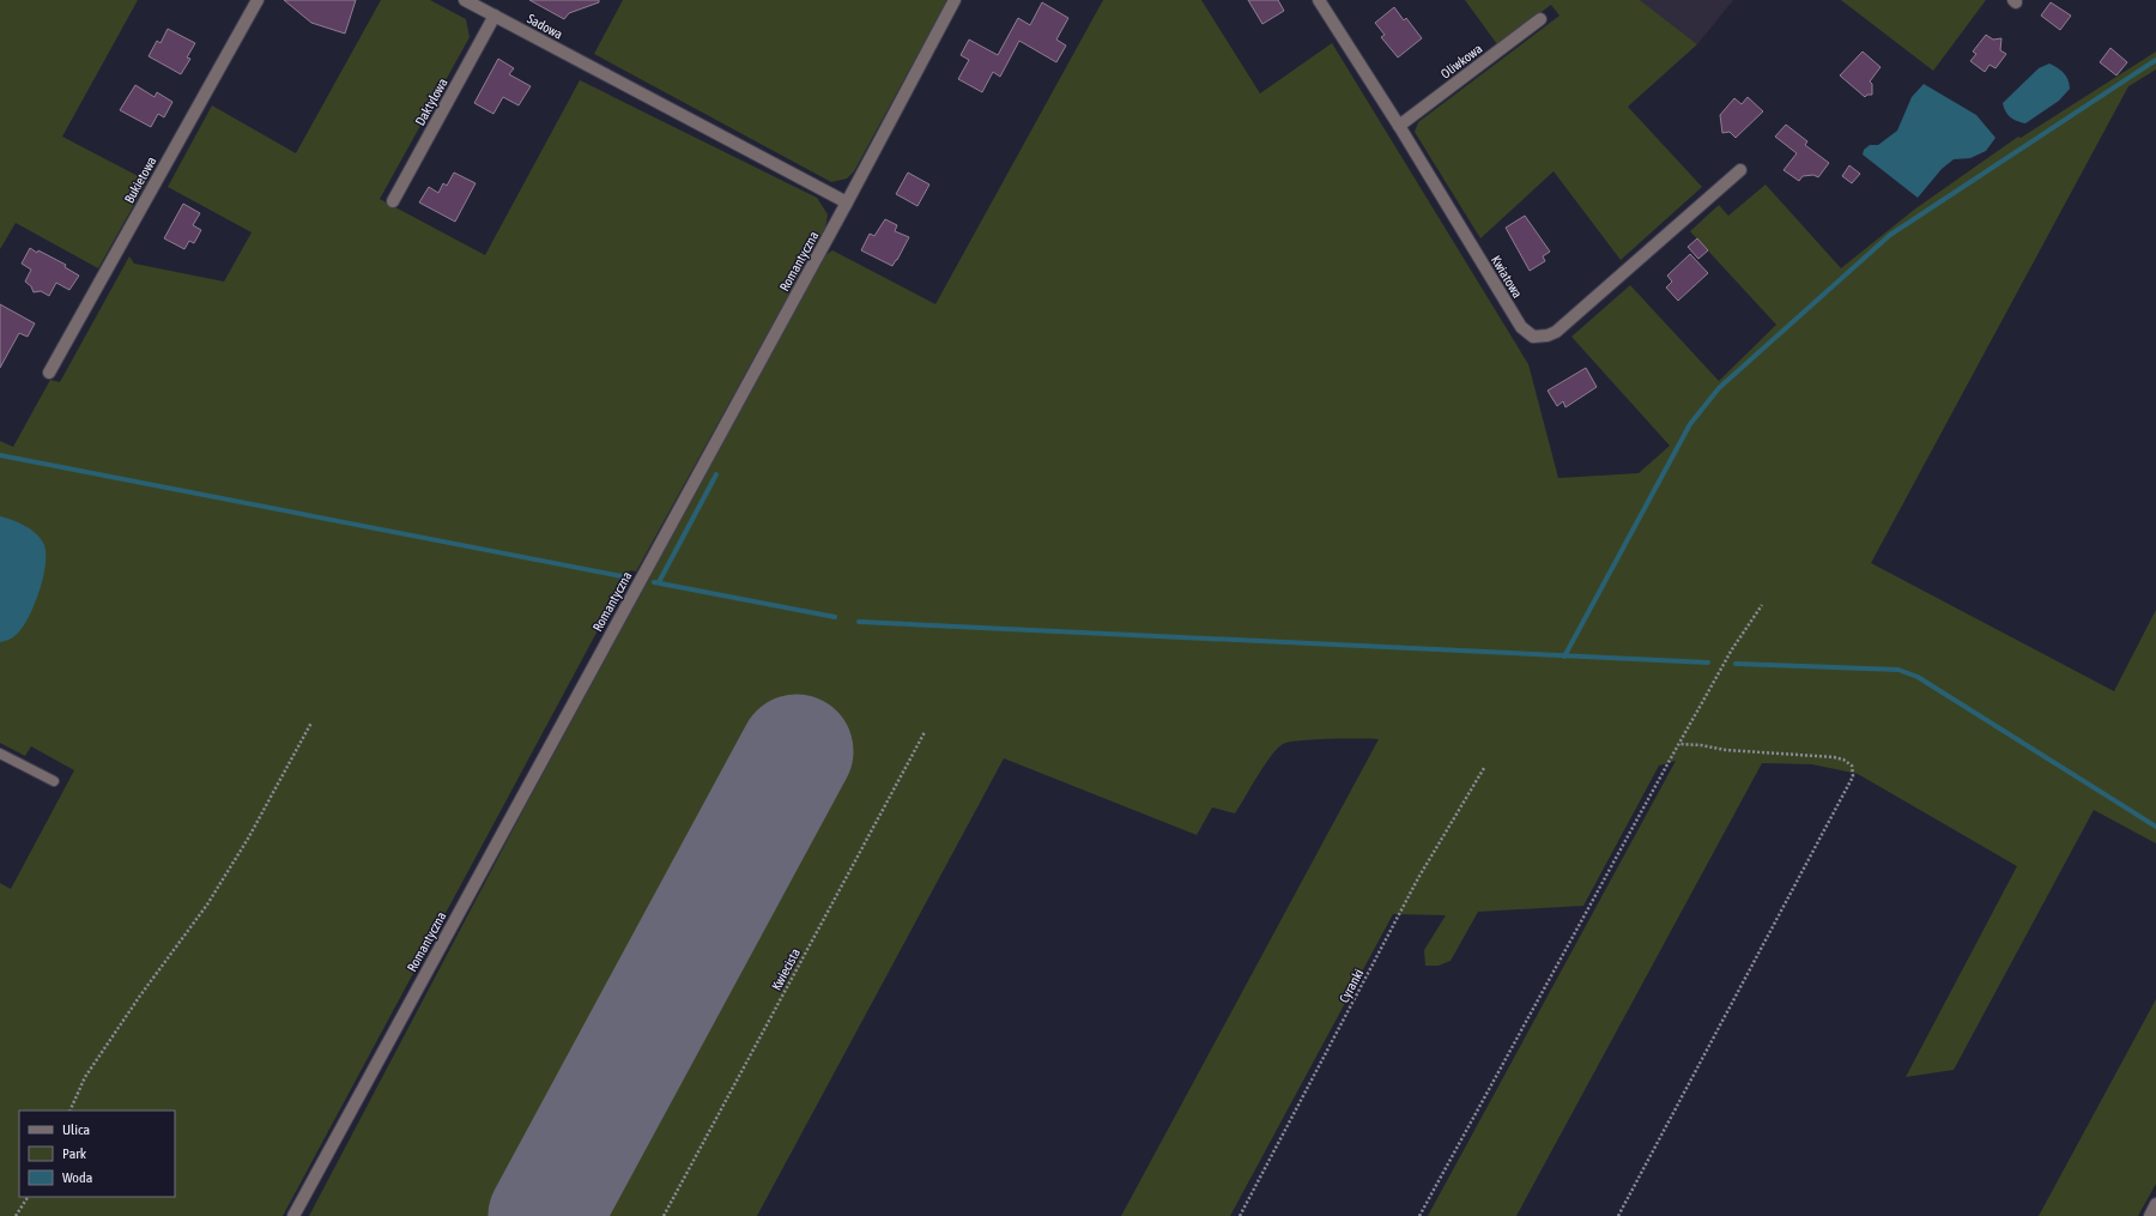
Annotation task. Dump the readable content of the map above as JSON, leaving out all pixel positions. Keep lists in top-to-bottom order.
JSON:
{
  "streets": {
    "street": [
      "Sadowa",
      "Oliwkowa",
      "Daktylowa",
      "Bukietowa",
      "Romantyczna",
      "Kwiatowa"
    ],
    "path": ["Kwiecista", "Cyranki"]
  },
  "crossings": [
    ["Sadowa", "Daktylowa"],
    ["Sadowa", "Romantyczna"],
    ["Oliwkowa", "Kwiatowa"]
  ],
  "legend": ["Ulica", "Park", "Woda"]
}
